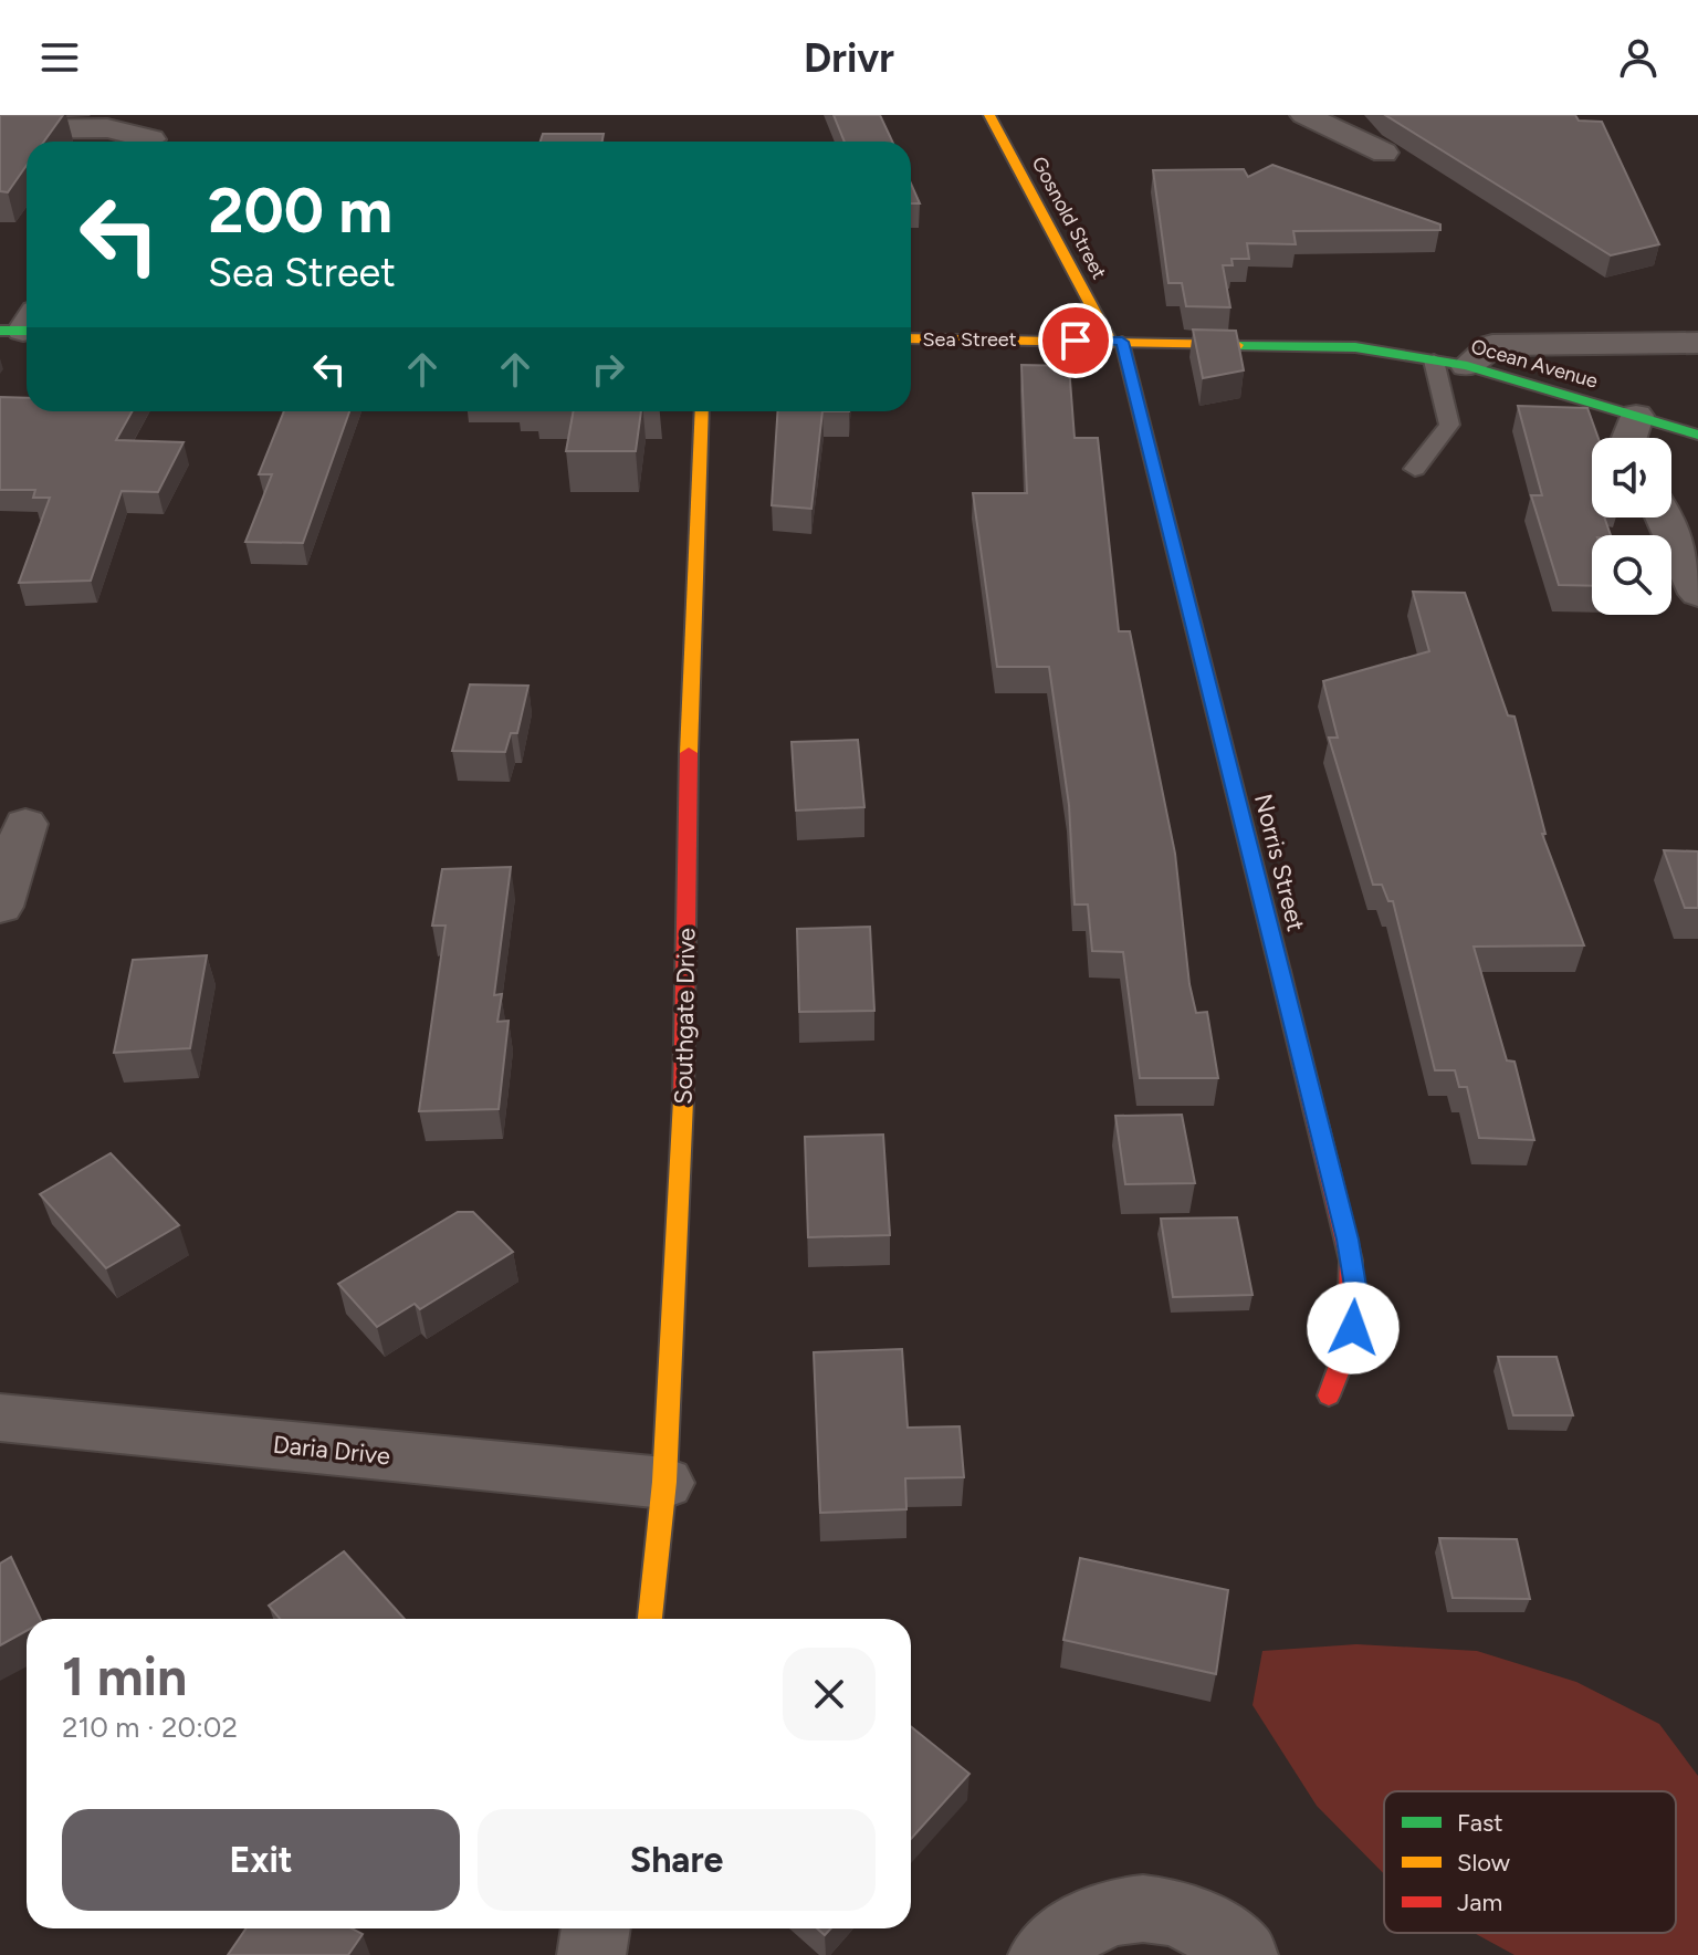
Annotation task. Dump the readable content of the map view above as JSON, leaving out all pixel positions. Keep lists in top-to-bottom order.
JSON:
{
  "streets": {
    "street": [
      "Gosnold Street",
      "Sea Street",
      "Ocean Avenue",
      "Norris Street",
      "Southgate Drive",
      "Daria Drive"
    ]
  },
  "crossings": [
    ["Gosnold Street", "Sea Street"],
    ["Gosnold Street", "Norris Street"],
    ["Sea Street", "Ocean Avenue"],
    ["Sea Street", "Norris Street"],
    ["Southgate Drive", "Daria Drive"]
  ],
  "legend": ["Fast", "Slow", "Jam"],
  "page": {
    "header": "Drivr",
    "turn": ["200 m", "Sea Street"],
    "heading": ["1 min", "210 m · 20:02"],
    "buttons": ["Exit", "Share"]
  }
}
